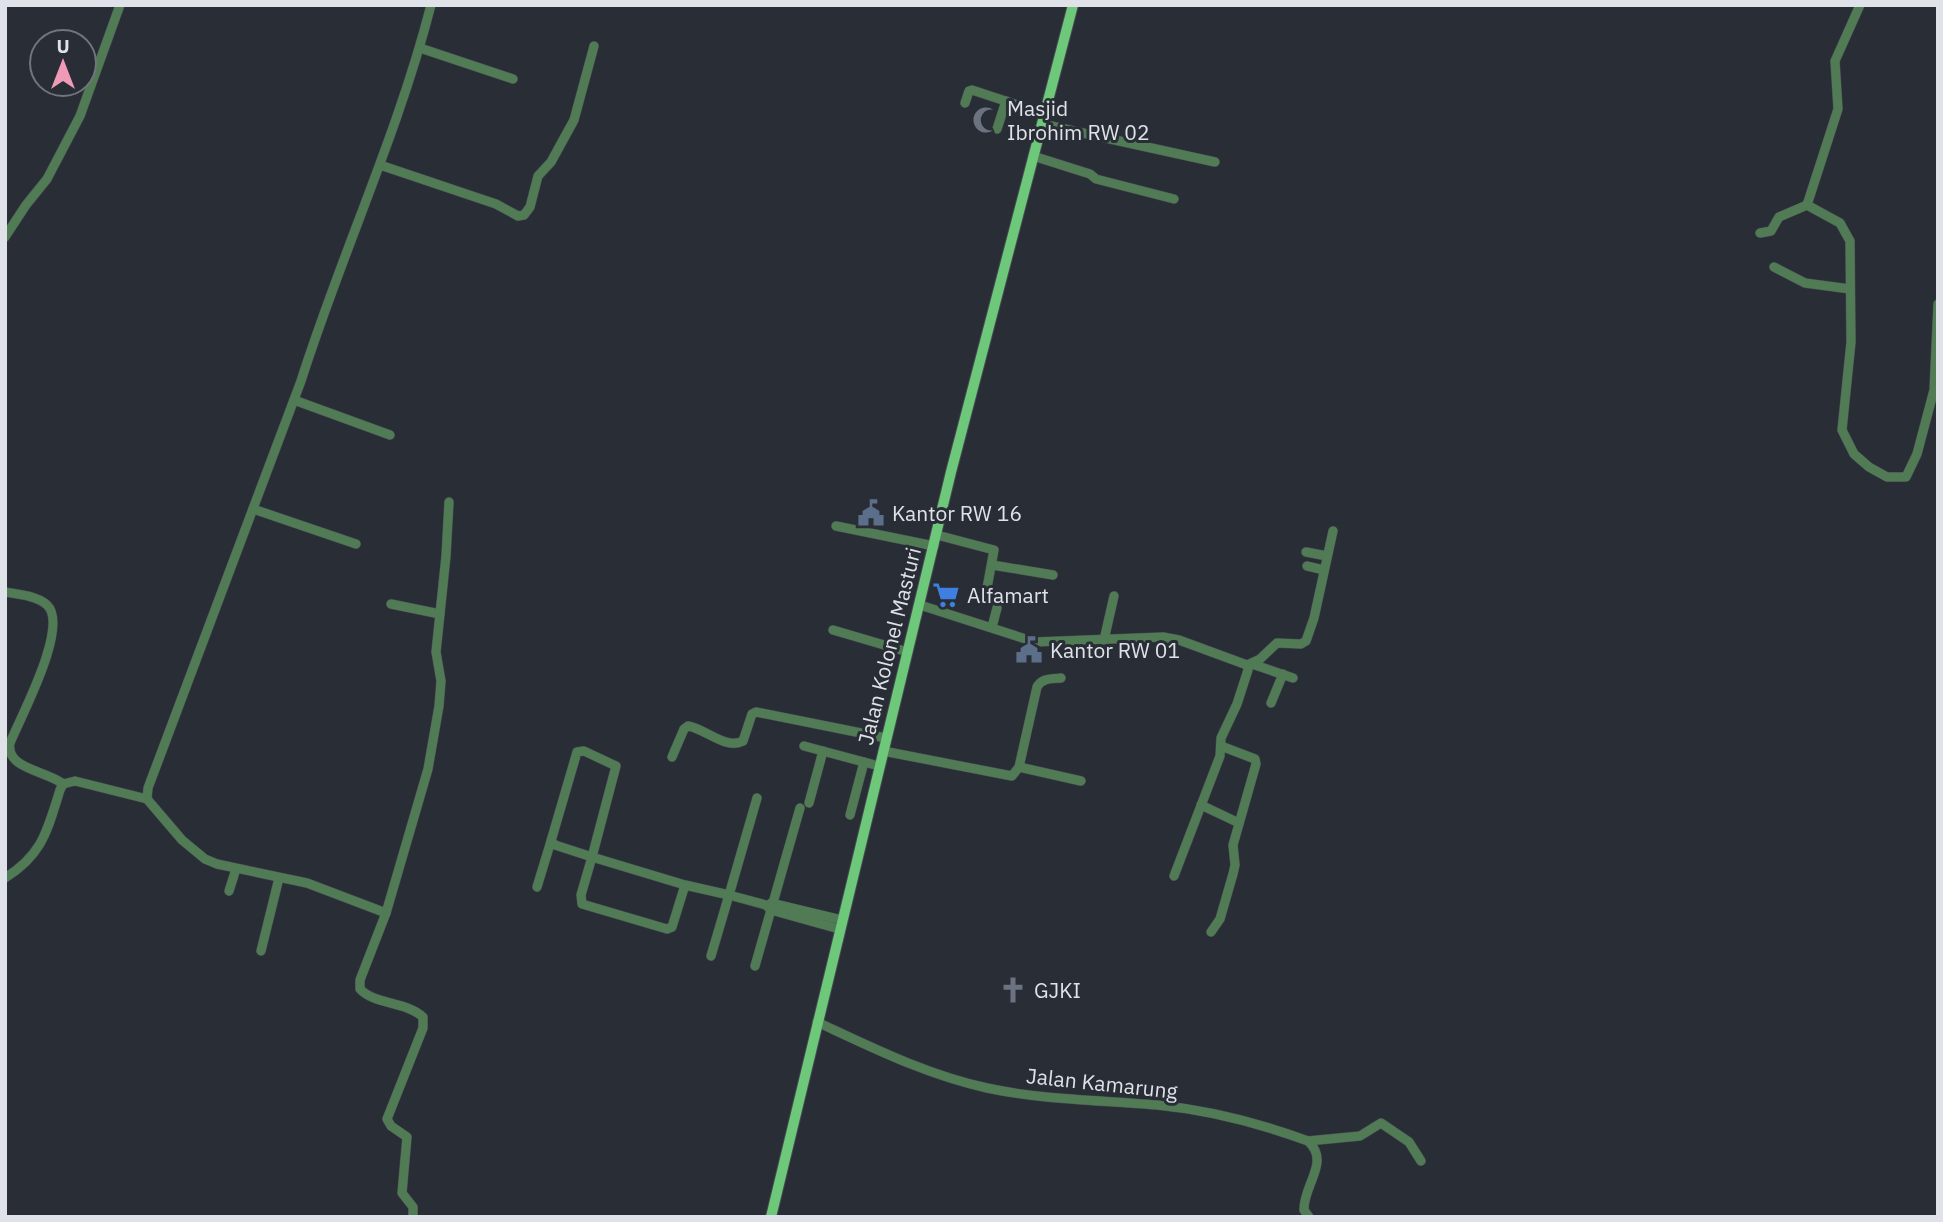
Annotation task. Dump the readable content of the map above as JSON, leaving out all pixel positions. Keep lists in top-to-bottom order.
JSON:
{
  "streets": {
    "main road": ["Jalan Kolonel Masturi"],
    "street": ["Jalan Kamarung"]
  },
  "crossings": [
    ["Jalan Kolonel Masturi", "Jalan Kamarung"]
  ],
  "places": {
    "mosque": ["Masjid Ibrohim RW 02"],
    "public building": ["Kantor RW 16", "Kantor RW 01"],
    "supermarket": ["Alfamart"],
    "church": ["GJKI"]
  },
  "north": "top"
}
